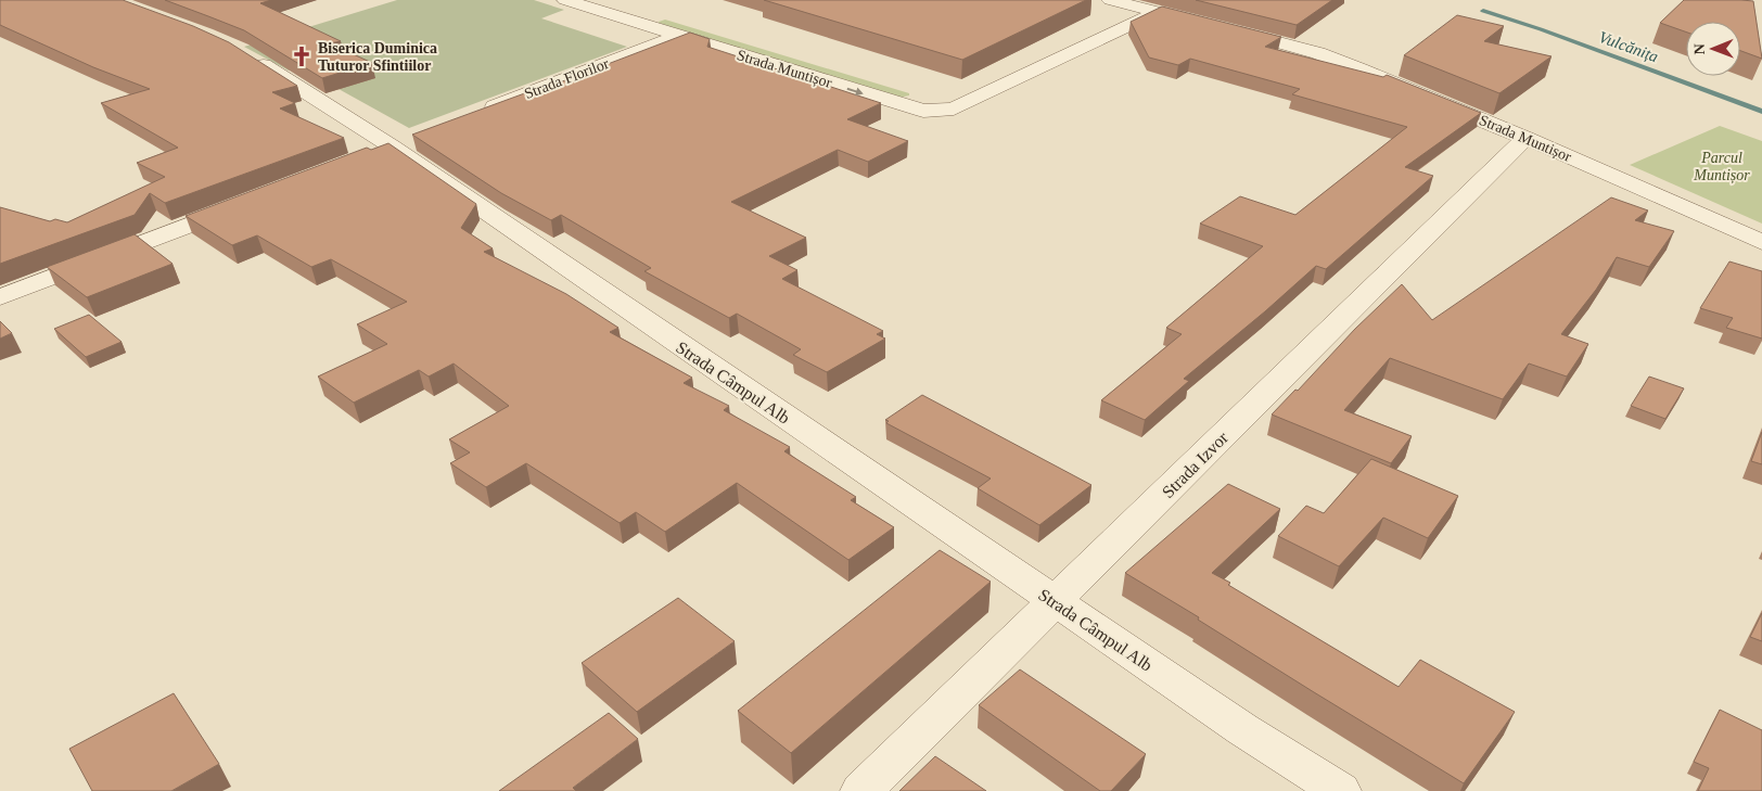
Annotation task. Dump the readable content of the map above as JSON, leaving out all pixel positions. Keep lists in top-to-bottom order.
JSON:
{
  "streets": {
    "street": [
      "Strada Muntișor",
      "Strada Florilor",
      "Strada Câmpul Alb",
      "Strada Izvor"
    ]
  },
  "crossings": [
    ["Strada Muntișor", "Strada Florilor"],
    ["Strada Muntișor", "Strada Izvor"],
    ["Strada Câmpul Alb", "Strada Izvor"]
  ],
  "water": ["Vulcănița"],
  "parks": ["Parcul Muntișor"],
  "places": {
    "church": ["Biserica Duminica Tuturor Sfintiilor"]
  },
  "north": "left"
}
